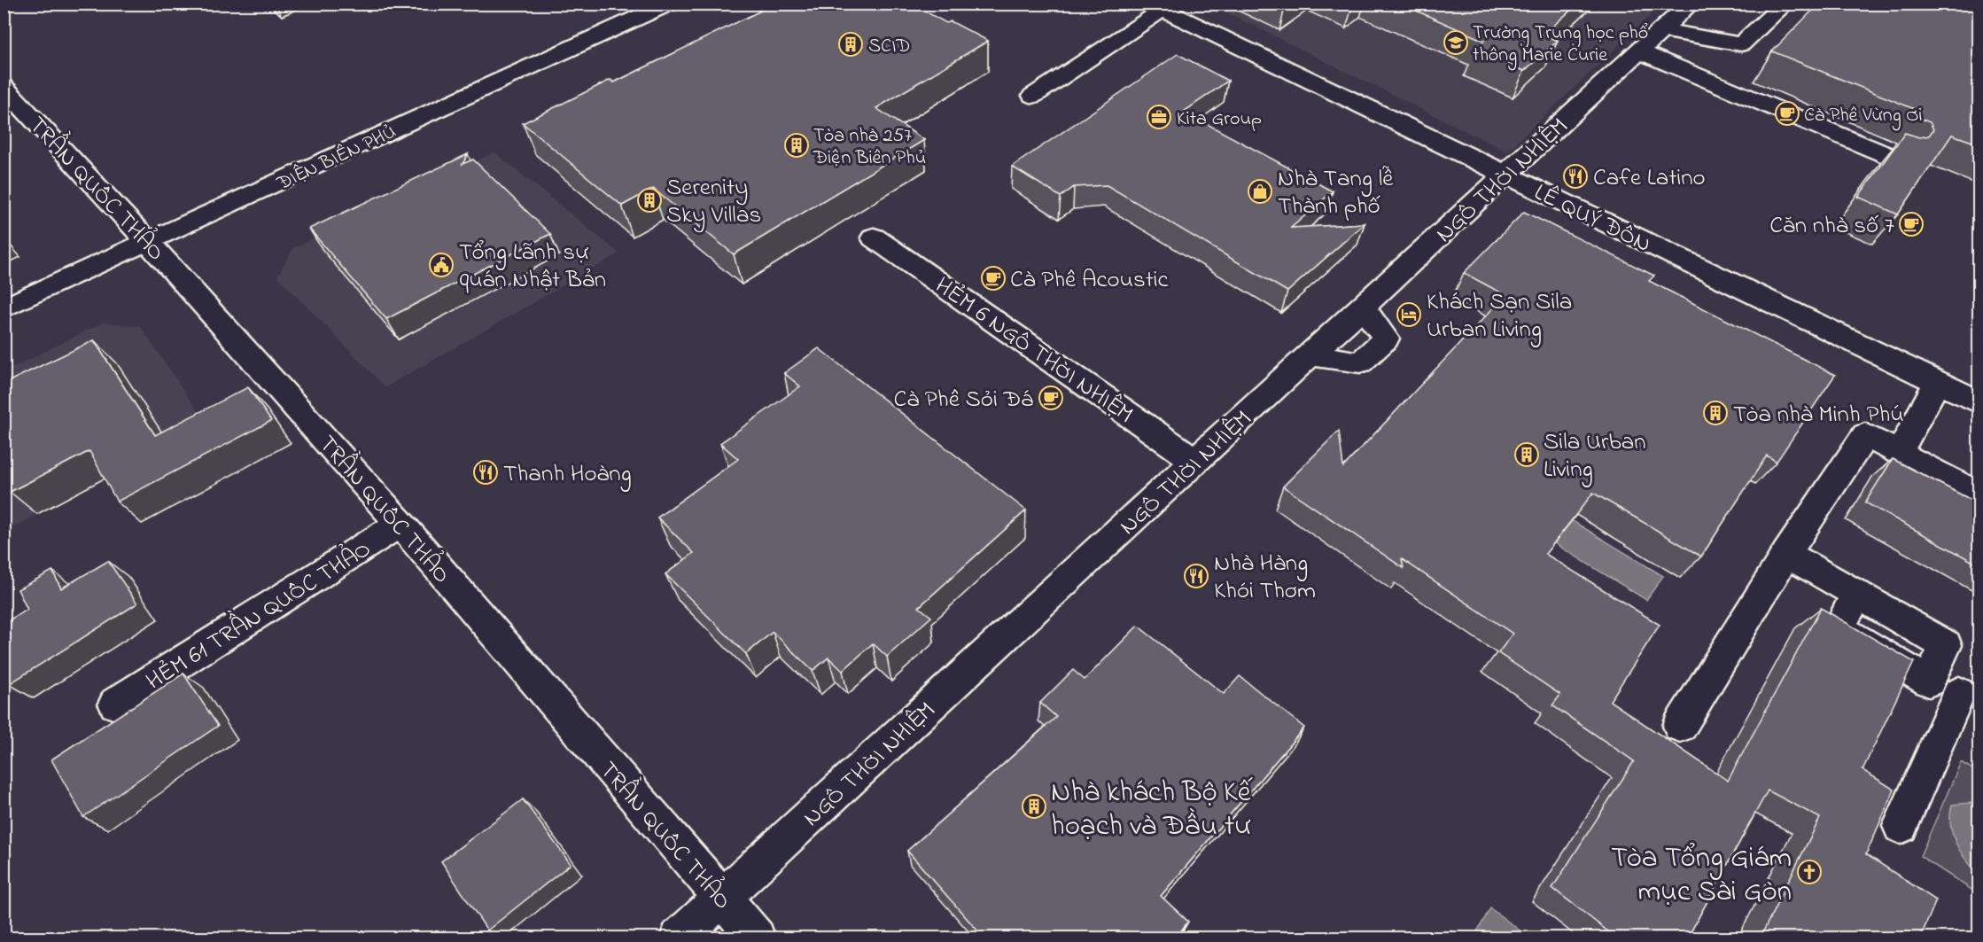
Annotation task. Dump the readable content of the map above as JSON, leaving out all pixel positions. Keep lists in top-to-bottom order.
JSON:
{
  "streets": {
    "street": [
      "ĐIỆN BIÊN PHỦ",
      "NGÔ THỜI NHIỆM",
      "TRẦN QUỐC THẢO",
      "LÊ QUÝ ĐÔN",
      "HẺM 6 NGÔ THỜI NHIỆM",
      "HẺM 61 TRẦN QUỐC THẢO"
    ]
  },
  "crossings": [
    ["ĐIỆN BIÊN PHỦ", "TRẦN QUỐC THẢO"],
    ["NGÔ THỜI NHIỆM", "TRẦN QUỐC THẢO"],
    ["NGÔ THỜI NHIỆM", "LÊ QUÝ ĐÔN"],
    ["NGÔ THỜI NHIỆM", "HẺM 6 NGÔ THỜI NHIỆM"],
    ["TRẦN QUỐC THẢO", "HẺM 61 TRẦN QUỐC THẢO"]
  ],
  "places": {
    "school or university": ["Trường Trung học phổ thông Marie Curie"],
    "building": [
      "SCID",
      "Tòa nhà 257 Điện Biên Phủ",
      "Serenity Sky Villas",
      "Tòa nhà Minh Phú",
      "Sila Urban Living",
      "Nhà khách Bộ Kế hoạch và Đầu tư"
    ],
    "cafe": [
      "Cà Phê Vừng Ơi",
      "Căn nhà số 7",
      "Cà Phê Acoustic",
      "Cà Phê Sỏi Đá"
    ],
    "office": ["Kita Group"],
    "restaurant": ["Cafe Latino", "Thanh Hoàng", "Nhà Hàng Khói Thơm"],
    "shop": ["Nhà Tang lễ Thành phố"],
    "public building": ["Tổng Lãnh sự quán Nhật Bản"],
    "hotel": ["Khách Sạn Sila Urban Living"],
    "church": ["Tòa Tổng Giám mục Sài Gòn"]
  }
}
